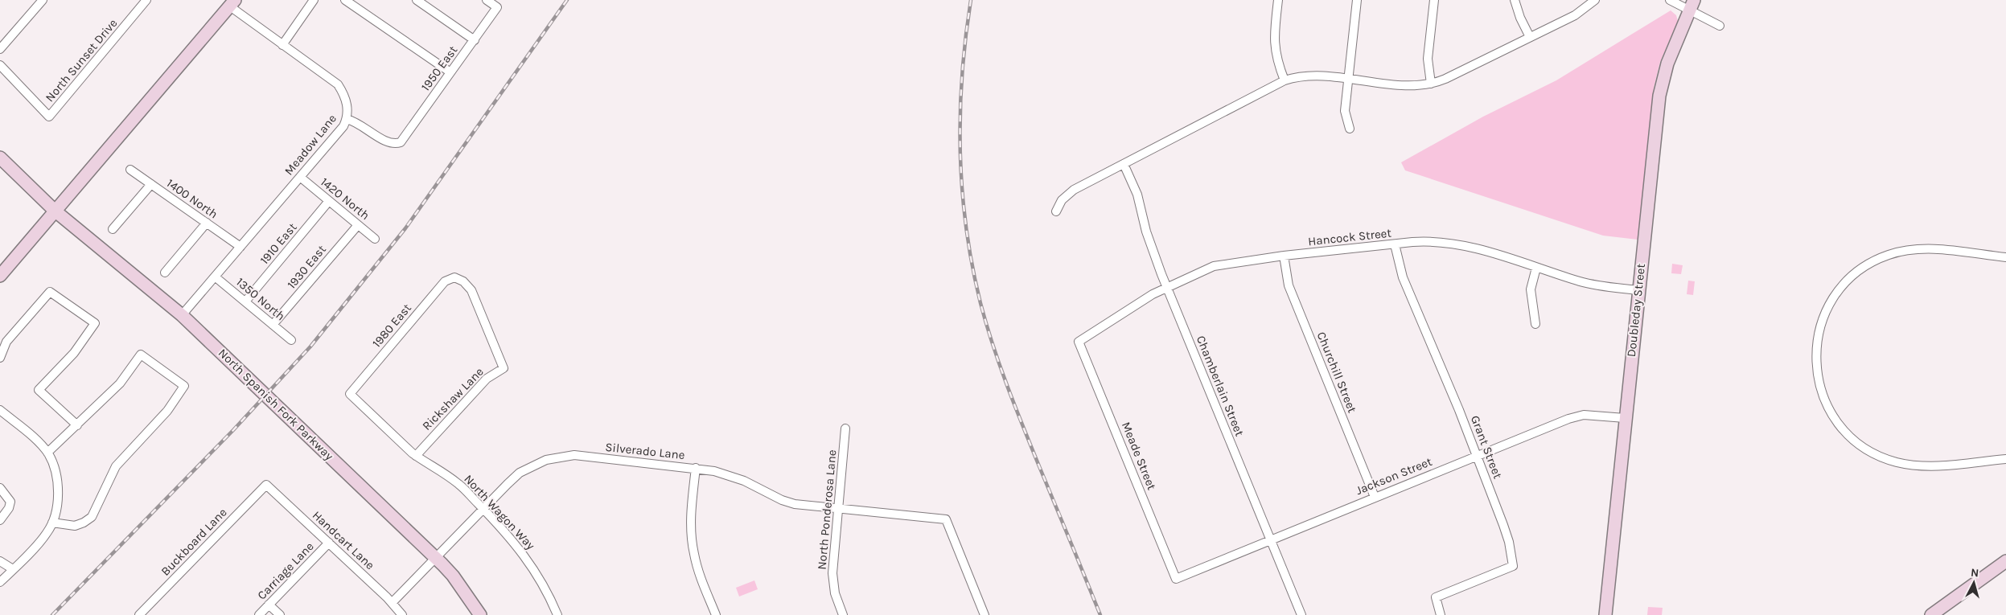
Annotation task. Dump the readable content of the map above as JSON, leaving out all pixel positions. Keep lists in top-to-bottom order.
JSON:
{
  "streets": {
    "street": [
      "North Sunset Drive",
      "1950 East",
      "Meadow Lane",
      "1400 North",
      "1420 North",
      "Hancock Street",
      "1910 East",
      "1930 East",
      "1350 North",
      "Doubleday Street",
      "1980 East",
      "Churchill Street",
      "Chamberlain Street",
      "Rickshaw Lane",
      "North Spanish Fork Parkway",
      "Grant Street",
      "Silverado Lane",
      "Meade Street",
      "Jackson Street",
      "North Ponderosa Lane",
      "North Wagon Way",
      "Handcart Lane",
      "Buckboard Lane",
      "Carriage Lane"
    ]
  },
  "crossings": [
    ["1950 East", "Meadow Lane"],
    ["Meadow Lane", "1400 North"],
    ["Meadow Lane", "1420 North"],
    ["Meadow Lane", "1350 North"],
    ["Meadow Lane", "North Spanish Fork Parkway"],
    ["1420 North", "1910 East"],
    ["1420 North", "1930 East"],
    ["Hancock Street", "Doubleday Street"],
    ["Hancock Street", "Churchill Street"],
    ["Hancock Street", "Chamberlain Street"],
    ["Hancock Street", "Grant Street"],
    ["Hancock Street", "Meade Street"],
    ["1910 East", "1350 North"],
    ["1930 East", "1350 North"],
    ["Doubleday Street", "Jackson Street"],
    ["1980 East", "Rickshaw Lane"],
    ["1980 East", "North Wagon Way"],
    ["Churchill Street", "Jackson Street"],
    ["Chamberlain Street", "Jackson Street"],
    ["Rickshaw Lane", "North Wagon Way"],
    ["North Spanish Fork Parkway", "Silverado Lane"],
    ["Grant Street", "Jackson Street"],
    ["Silverado Lane", "North Ponderosa Lane"],
    ["Silverado Lane", "North Wagon Way"],
    ["Silverado Lane", "Handcart Lane"],
    ["Meade Street", "Jackson Street"],
    ["Handcart Lane", "Buckboard Lane"],
    ["Handcart Lane", "Carriage Lane"]
  ],
  "north": "top"
}
